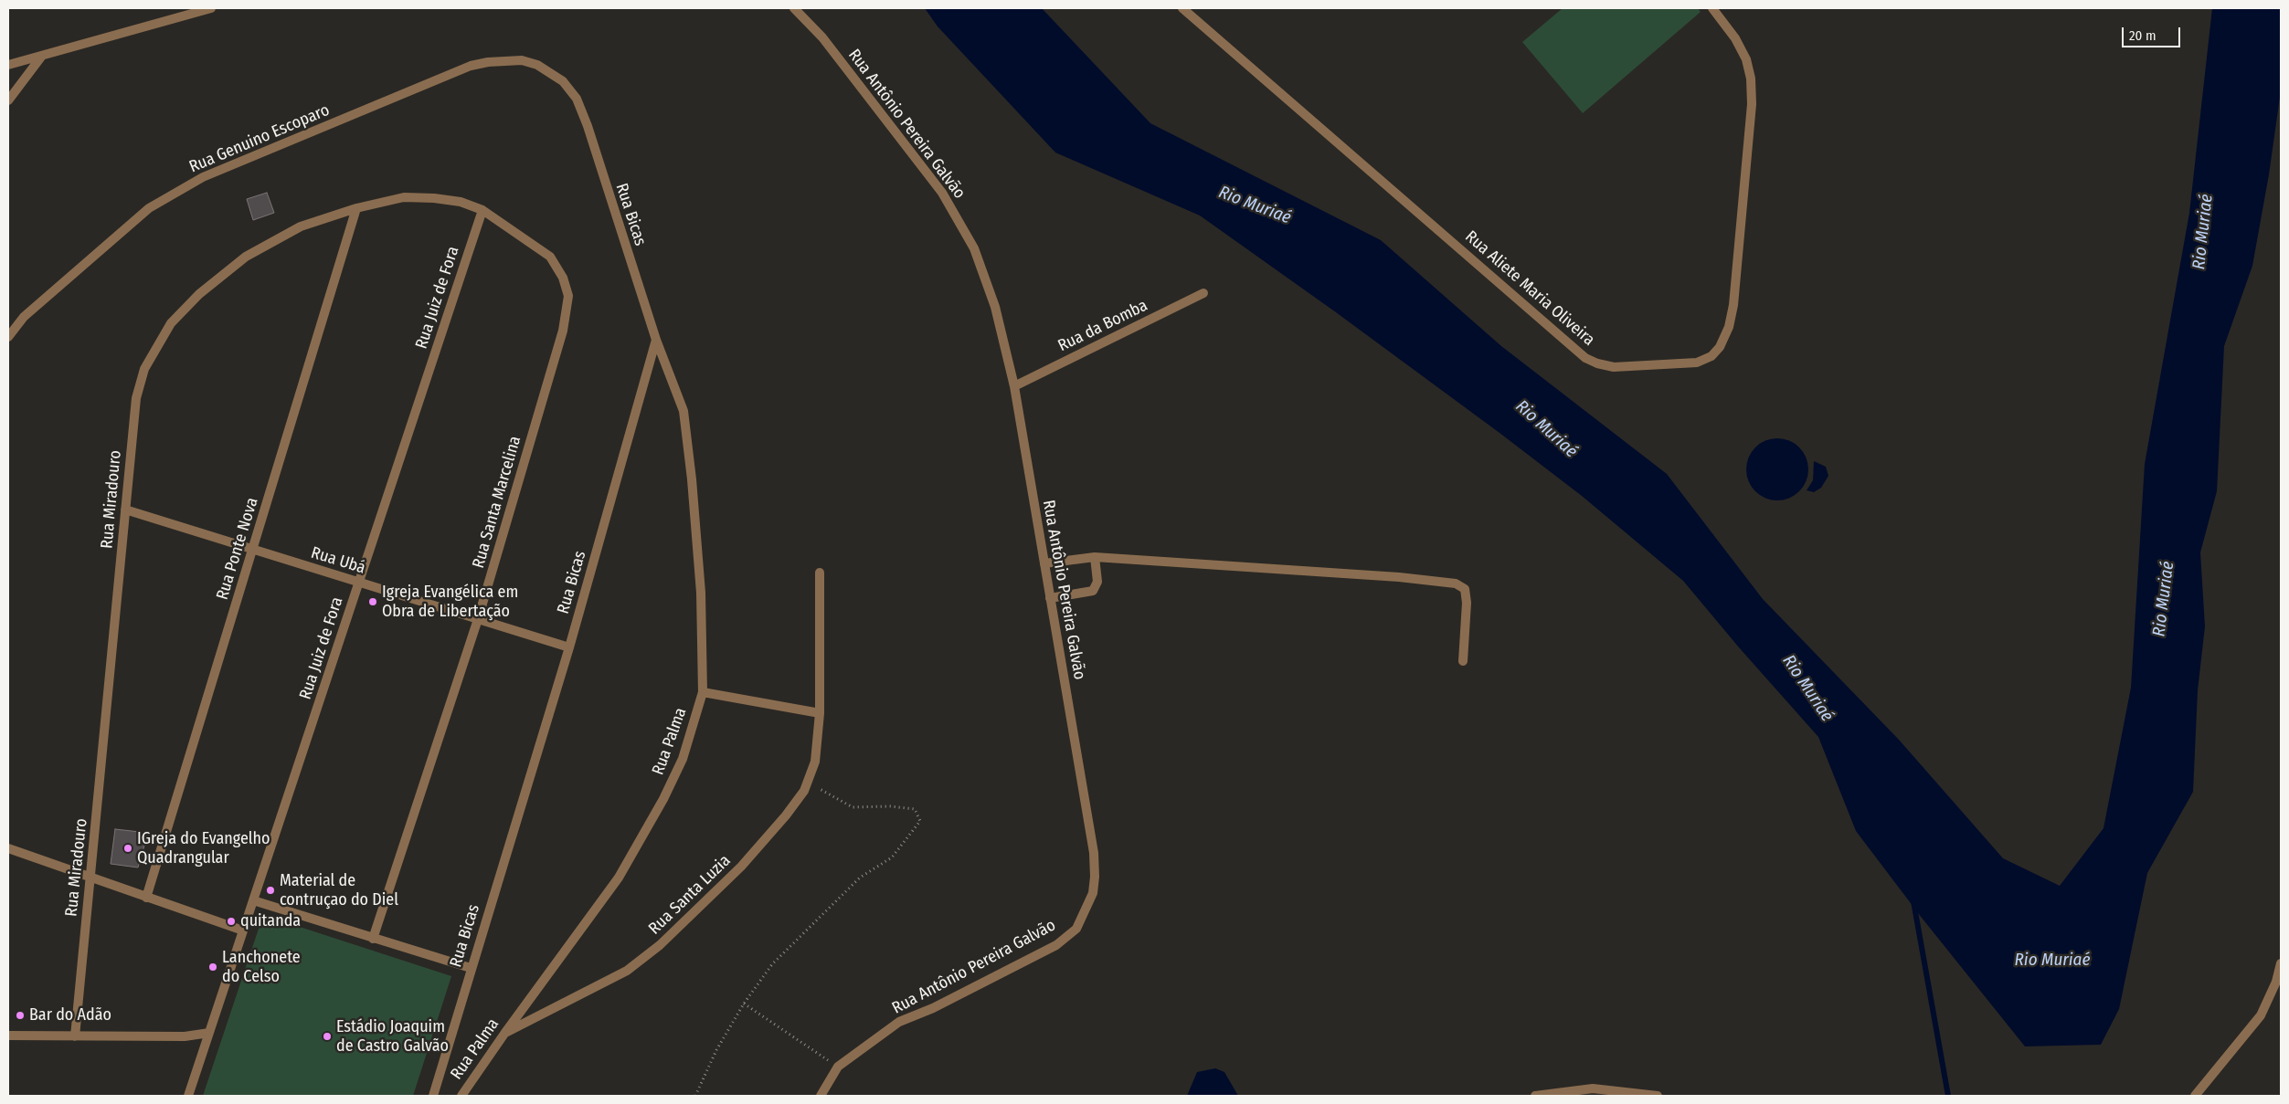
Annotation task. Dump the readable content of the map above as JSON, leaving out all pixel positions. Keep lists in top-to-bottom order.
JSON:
{
  "streets": {
    "street": [
      "Rua Antônio Pereira Galvão",
      "Rua Genuino Escoparo",
      "Rua Bicas",
      "Rua Aliete Maria Oliveira",
      "Rua Juiz de Fora",
      "Rua da Bomba",
      "Rua Miradouro",
      "Rua Santa Marcelina",
      "Rua Ponte Nova",
      "Rua Ubá",
      "Rua Palma",
      "Rua Santa Luzia"
    ]
  },
  "crossings": [
    ["Rua Antônio Pereira Galvão", "Rua da Bomba"],
    ["Rua Genuino Escoparo", "Rua Bicas"],
    ["Rua Bicas", "Rua Ubá"],
    ["Rua Bicas", "Rua Palma"],
    ["Rua Juiz de Fora", "Rua Miradouro"],
    ["Rua Juiz de Fora", "Rua Santa Marcelina"],
    ["Rua Juiz de Fora", "Rua Ubá"],
    ["Rua Miradouro", "Rua Santa Marcelina"],
    ["Rua Miradouro", "Rua Ponte Nova"],
    ["Rua Miradouro", "Rua Ubá"],
    ["Rua Santa Marcelina", "Rua Ubá"],
    ["Rua Ponte Nova", "Rua Ubá"],
    ["Rua Palma", "Rua Santa Luzia"]
  ],
  "water": ["Rio Muriaé"],
  "places": [
    "Igreja Evangélica em Obra de Libertação",
    "IGreja do Evangelho Quadrangular",
    "Material de contruçao do Diel",
    "quitanda",
    "Lanchonete do Celso",
    "Bar do Adão",
    "Estádio Joaquim de Castro Galvão"
  ],
  "scale_bar": "20 m"
}
